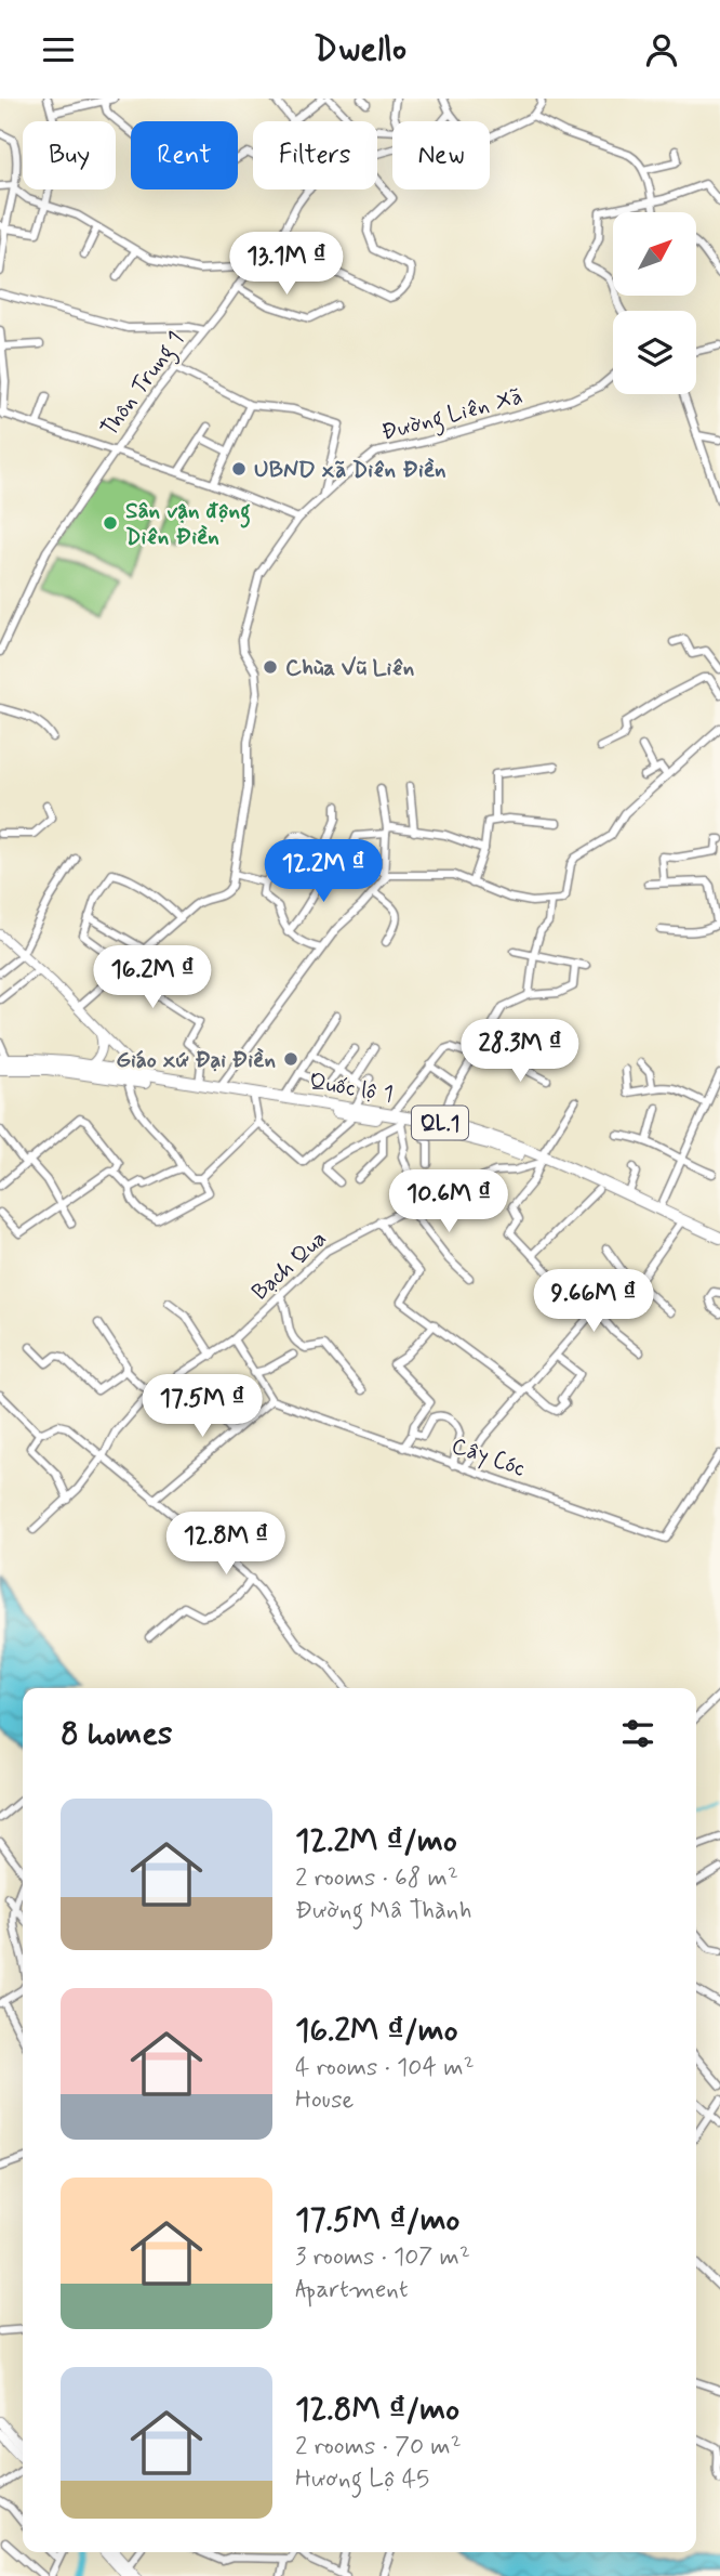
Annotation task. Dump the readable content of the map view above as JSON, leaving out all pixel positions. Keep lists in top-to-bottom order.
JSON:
{
  "streets": {
    "highway": ["Quốc lộ 1", "QL.1"],
    "street": [
      "Thôn Trung 1",
      "Đường Liên Xã",
      "Bạch Qua",
      "Cây Cóc"
    ]
  },
  "crossings": [
    ["Quốc lộ 1", "Bạch Qua"]
  ],
  "places": [
    "UBND xã Diên Điền",
    "Sân vận động Diên Điền",
    "Chùa Vũ Liên",
    "Giáo xứ Đại Điền"
  ],
  "north": "top right",
  "page": {
    "header": "Dwello",
    "chip": [
      "Buy",
      "Rent",
      "Filters",
      "New"
    ],
    "price": [
      "13.1M ₫",
      "12.2M ₫",
      "16.2M ₫",
      "28.3M ₫",
      "10.6M ₫",
      "9.66M ₫",
      "17.5M ₫",
      "12.8M ₫"
    ],
    "heading": "8 homes",
    "list": [
      {
        "name": "12.2M ₫/mo",
        "note": "2 rooms · 68 m² · Đường Mâ Thành"
      },
      {
        "name": "16.2M ₫/mo",
        "note": "4 rooms · 104 m² · House"
      },
      {
        "name": "17.5M ₫/mo",
        "note": "3 rooms · 107 m² · Apartment"
      },
      {
        "name": "12.8M ₫/mo",
        "note": "2 rooms · 70 m² · Hương Lộ 45"
      }
    ]
  }
}
